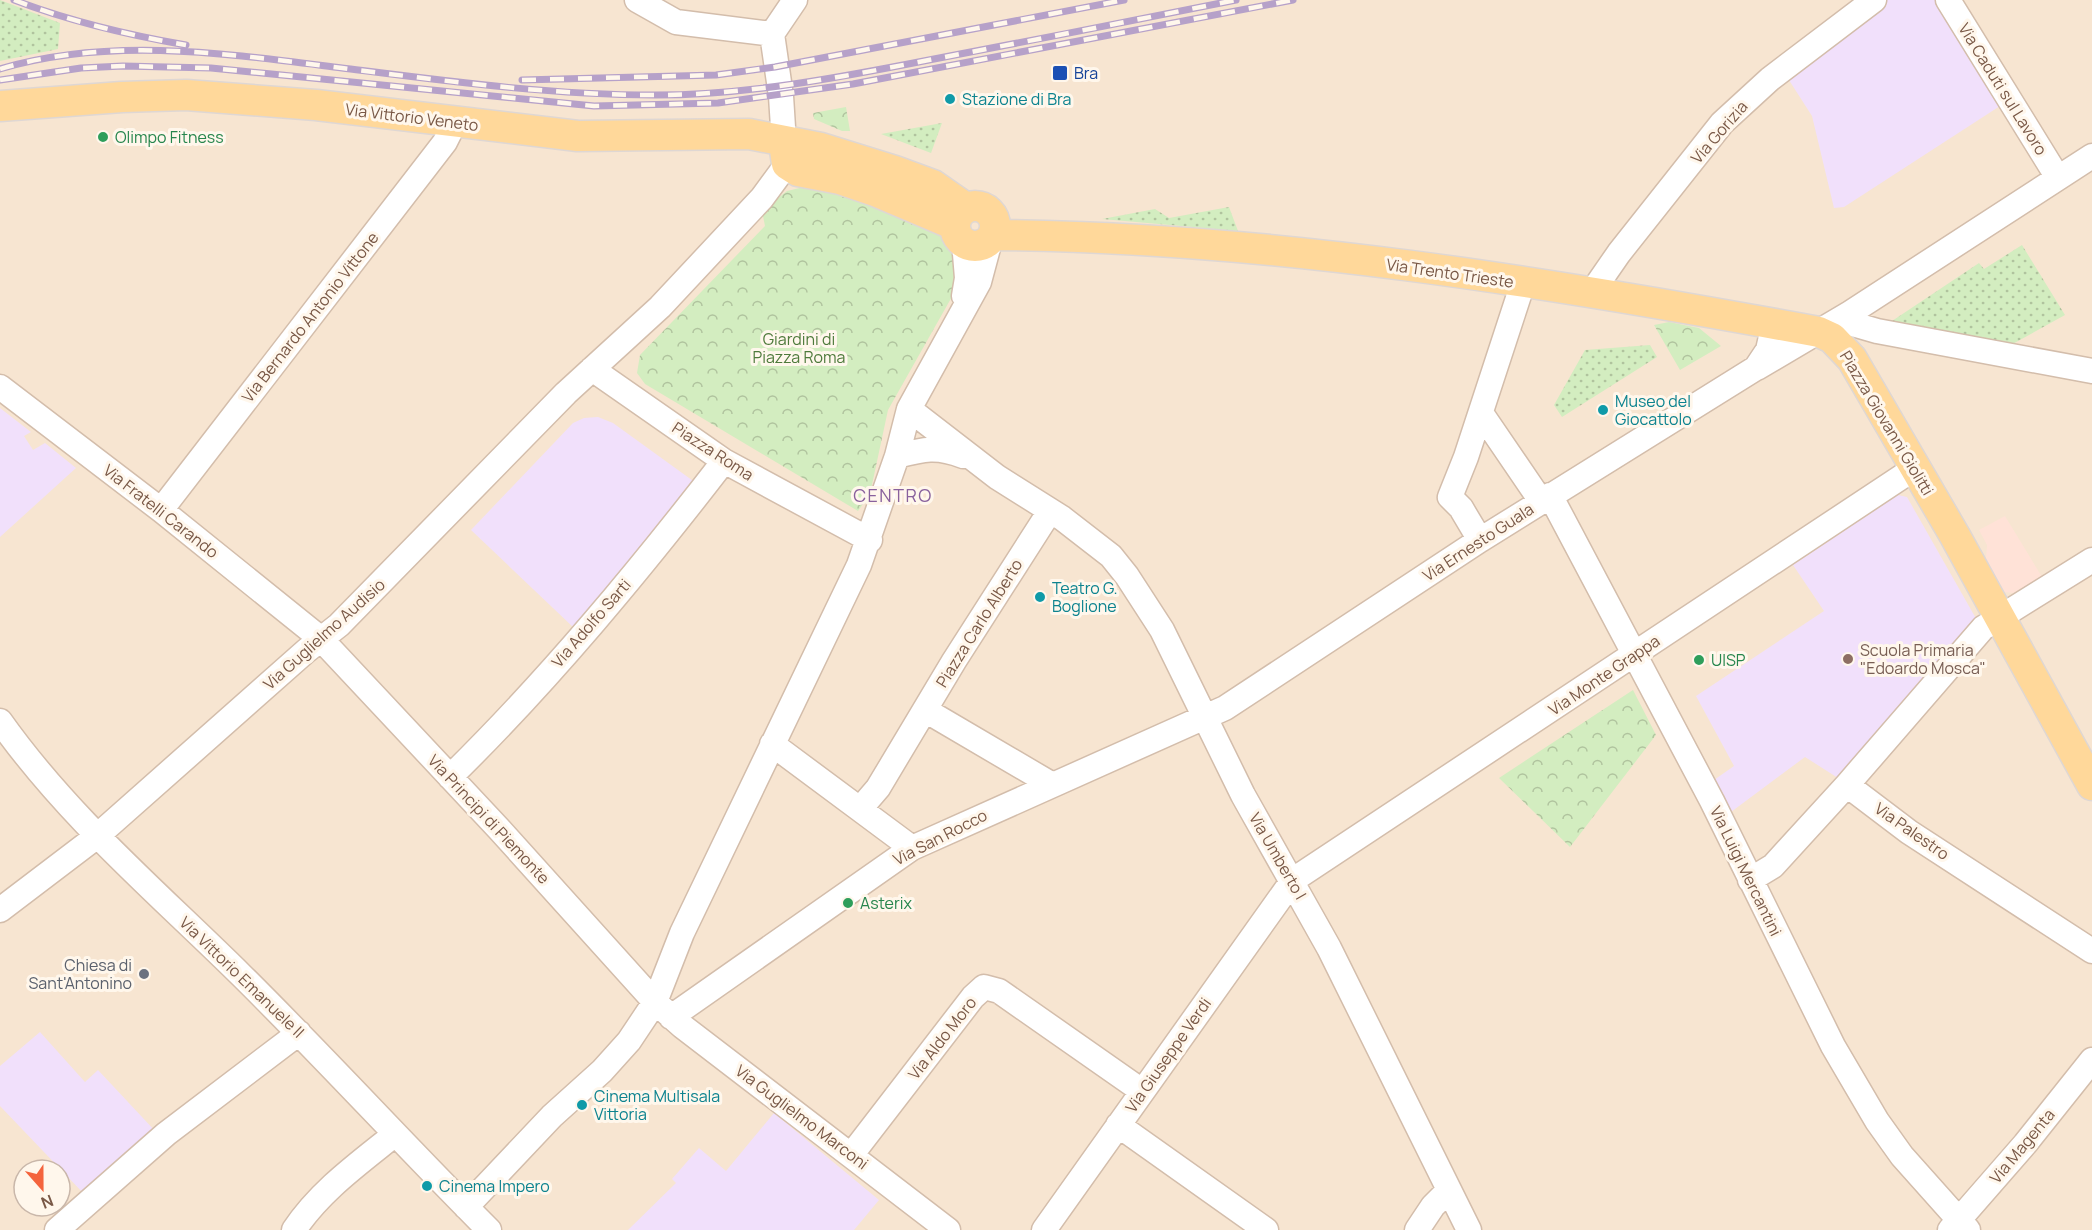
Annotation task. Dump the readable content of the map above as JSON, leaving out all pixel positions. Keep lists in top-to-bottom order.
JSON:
{
  "streets": {
    "main road": ["Via Vittorio Veneto", "Via Trento Trieste", "Piazza Giovanni Giolitti"],
    "street": [
      "Via Caduti sul Lavoro",
      "Via Gorizia",
      "Via Bernardo Antonio Vittone",
      "Piazza Roma",
      "Via Fratelli Carando",
      "Via Ernesto Guala",
      "Via Adolfo Sarti",
      "Piazza Carlo Alberto",
      "Via Guglielmo Audisio",
      "Via Monte Grappa",
      "Via Principi di Piemonte",
      "Via Palestro",
      "Via San Rocco",
      "Via Umberto I",
      "Via Luigi Mercantini",
      "Via Vittorio Emanuele II",
      "Via Aldo Moro",
      "Via Giuseppe Verdi",
      "Via Guglielmo Marconi",
      "Via Magenta"
    ]
  },
  "crossings": [
    ["Via Vittorio Veneto", "Via Bernardo Antonio Vittone"],
    ["Via Gorizia", "Via Trento Trieste"],
    ["Via Trento Trieste", "Piazza Giovanni Giolitti"],
    ["Via Trento Trieste", "Via Ernesto Guala"],
    ["Via Bernardo Antonio Vittone", "Via Fratelli Carando"],
    ["Piazza Giovanni Giolitti", "Via Ernesto Guala"],
    ["Piazza Giovanni Giolitti", "Via Monte Grappa"],
    ["Piazza Roma", "Via Adolfo Sarti"],
    ["Piazza Roma", "Via Guglielmo Audisio"],
    ["Via Fratelli Carando", "Via Guglielmo Audisio"],
    ["Via Fratelli Carando", "Via Principi di Piemonte"],
    ["Via Ernesto Guala", "Via San Rocco"],
    ["Via Ernesto Guala", "Via Umberto I"],
    ["Via Ernesto Guala", "Via Luigi Mercantini"],
    ["Via Adolfo Sarti", "Via Principi di Piemonte"],
    ["Piazza Carlo Alberto", "Via Umberto I"],
    ["Via Guglielmo Audisio", "Via Principi di Piemonte"],
    ["Via Guglielmo Audisio", "Via Vittorio Emanuele II"],
    ["Via Monte Grappa", "Via Umberto I"],
    ["Via Monte Grappa", "Via Luigi Mercantini"],
    ["Via Monte Grappa", "Via Giuseppe Verdi"],
    ["Via Principi di Piemonte", "Via San Rocco"],
    ["Via Principi di Piemonte", "Via Guglielmo Marconi"],
    ["Via San Rocco", "Via Umberto I"],
    ["Via San Rocco", "Via Guglielmo Marconi"],
    ["Via Umberto I", "Via Giuseppe Verdi"],
    ["Via Luigi Mercantini", "Via Magenta"],
    ["Via Aldo Moro", "Via Giuseppe Verdi"],
    ["Via Aldo Moro", "Via Guglielmo Marconi"]
  ],
  "districts": ["CENTRO"],
  "parks": ["Giardini di Piazza Roma"],
  "places": {
    "transit": ["Bra"],
    "other": [
      "Stazione di Bra",
      "Olimpo Fitness",
      "Museo del Giocattolo",
      "Teatro G. Boglione",
      "Scuola Primaria \"Edoardo Mosca\"",
      "UISP",
      "Asterix",
      "Chiesa di Sant'Antonino",
      "Cinema Multisala Vittoria",
      "Cinema Impero"
    ]
  },
  "north": "bottom"
}
